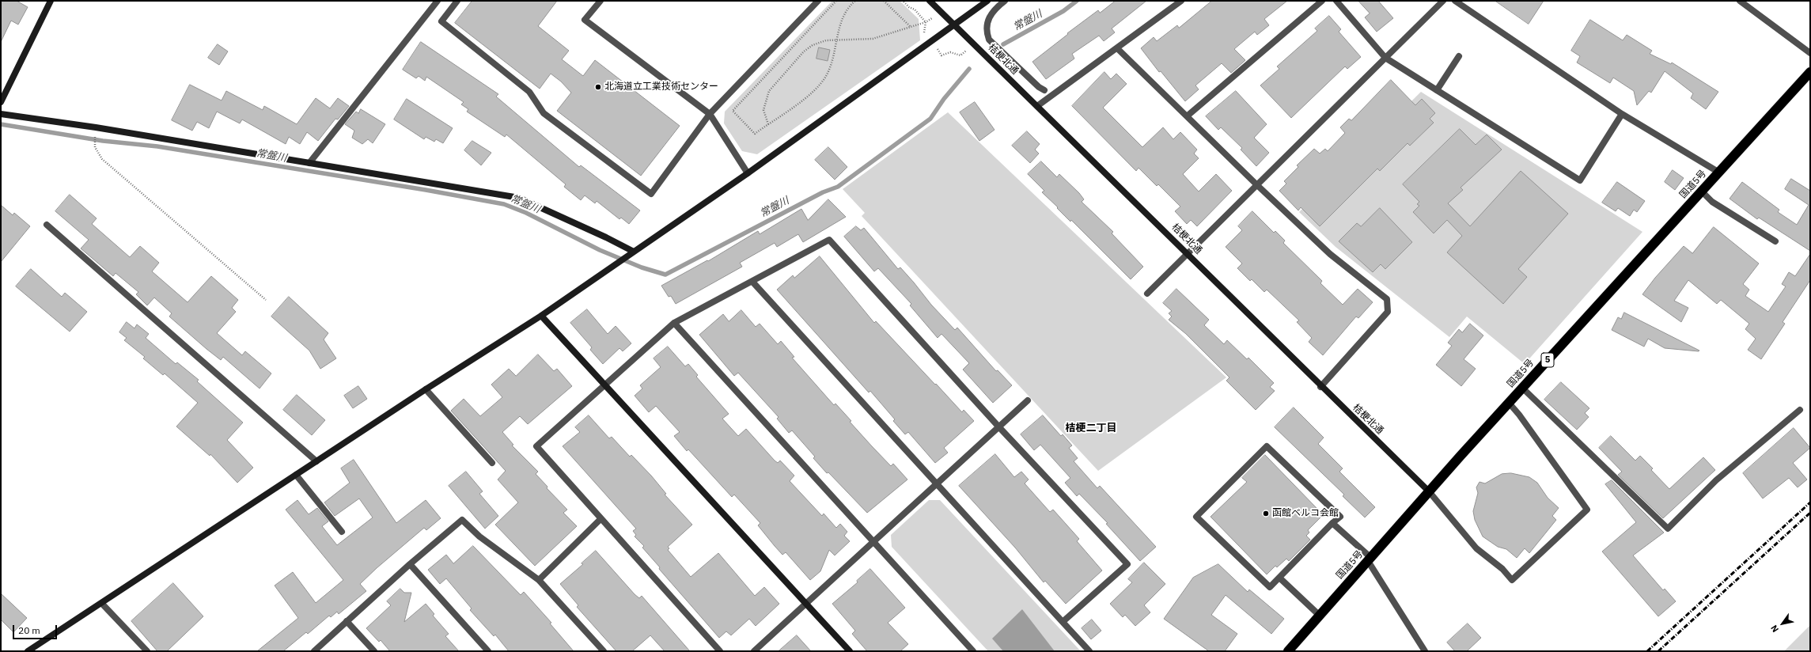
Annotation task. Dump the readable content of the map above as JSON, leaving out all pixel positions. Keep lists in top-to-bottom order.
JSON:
{
  "streets": {
    "highway": ["国道5号", "5"],
    "street": ["桔梗北通"]
  },
  "crossings": [
    ["桔梗北通", "国道5号"]
  ],
  "districts": ["桔梗二丁目"],
  "water": ["常盤川"],
  "places": ["北海道立工業技術センター", "函館ベルコ会館"],
  "scale_bar": "20 m",
  "north": "bottom left"
}
